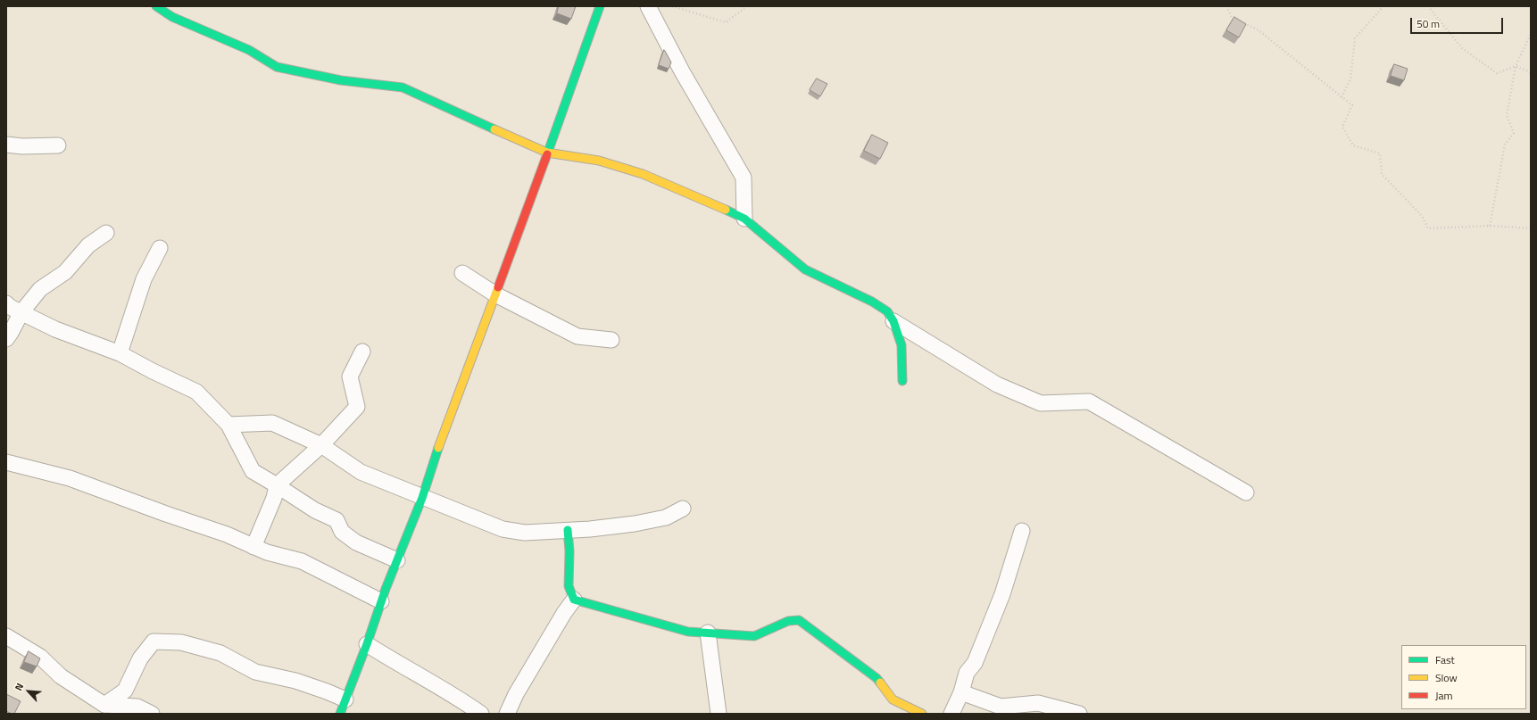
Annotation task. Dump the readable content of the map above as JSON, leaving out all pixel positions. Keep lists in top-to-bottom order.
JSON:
{
  "legend": ["Fast", "Slow", "Jam"],
  "scale_bar": "50 m",
  "north": "top left"
}
